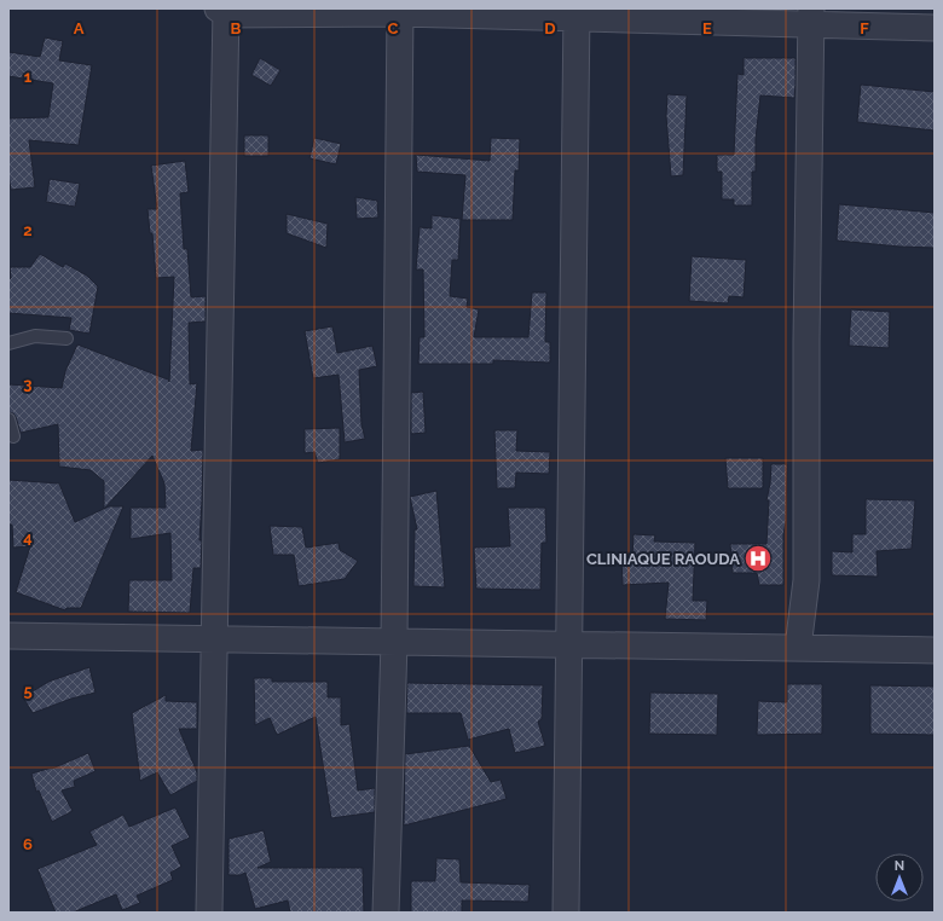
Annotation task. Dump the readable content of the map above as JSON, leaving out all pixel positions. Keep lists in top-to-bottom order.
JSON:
{
  "places": {
    "hospital": ["CLINIAQUE RAOUDA"]
  },
  "north": "top",
  "grid": {
    "columns": [
      "A",
      "B",
      "C",
      "D",
      "E",
      "F"
    ],
    "rows": [
      "1",
      "2",
      "3",
      "4",
      "5",
      "6"
    ]
  }
}
